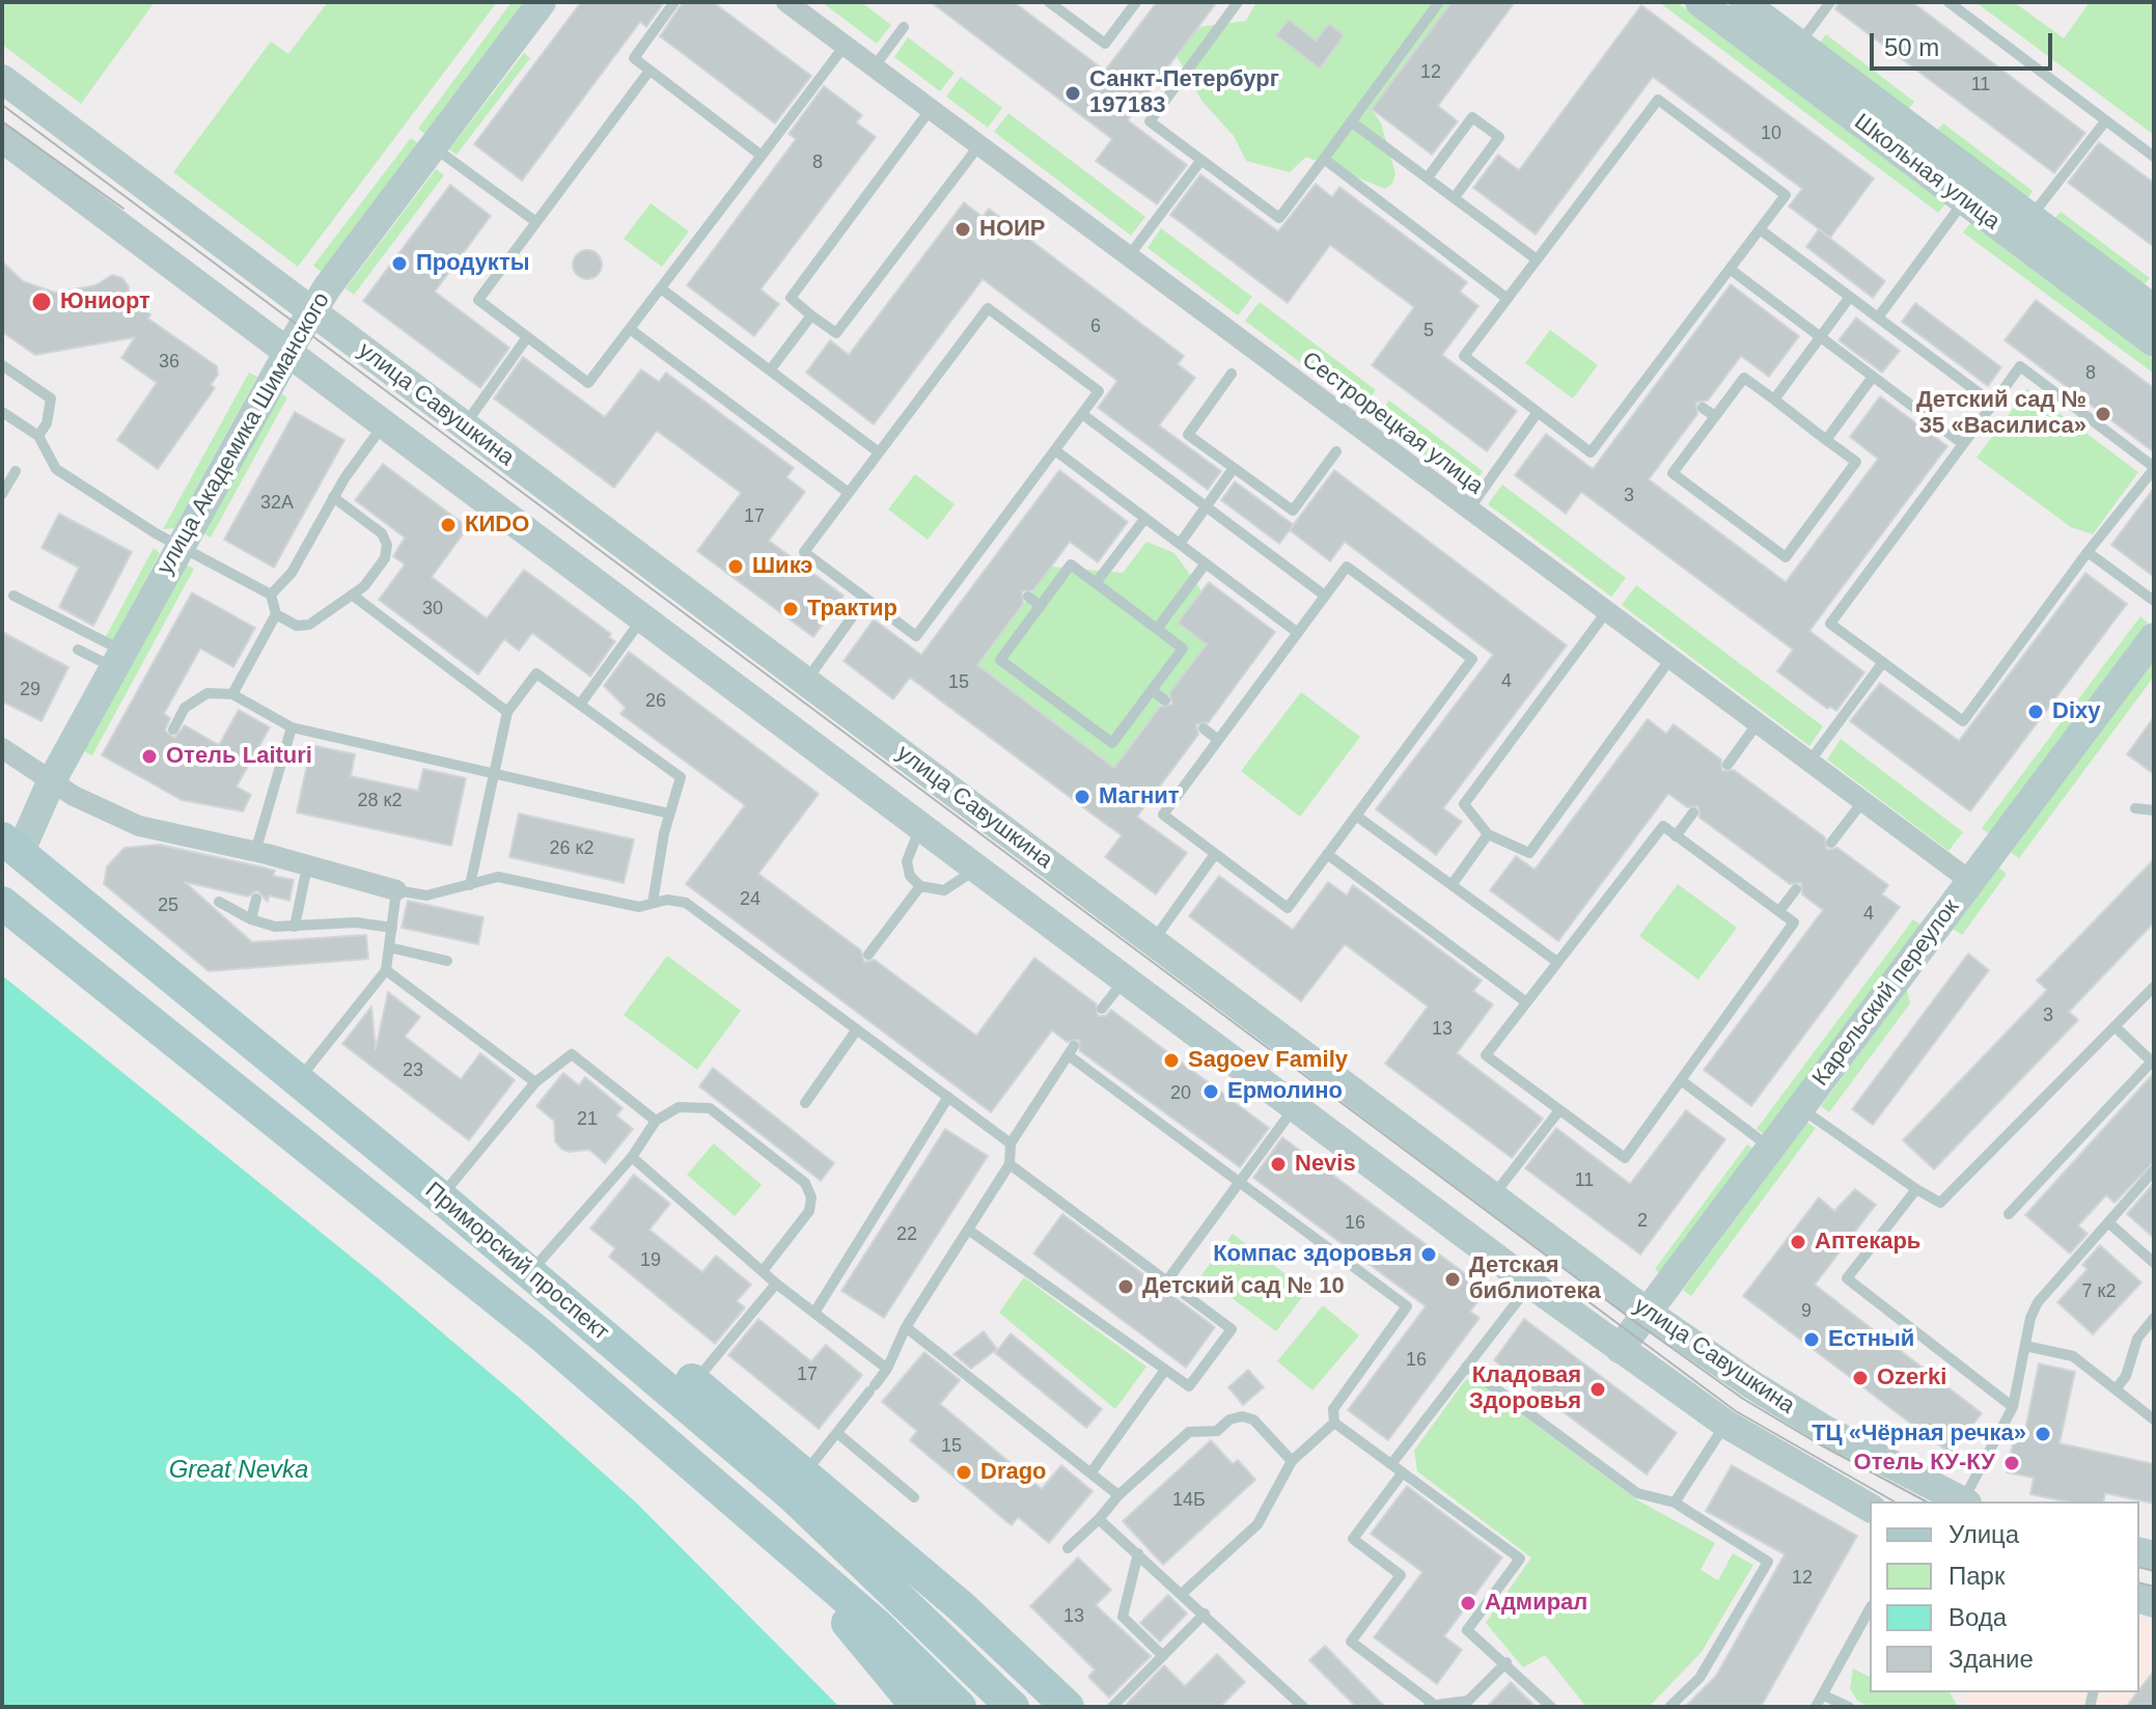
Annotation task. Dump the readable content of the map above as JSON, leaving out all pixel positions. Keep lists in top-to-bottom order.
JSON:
{
  "streets": {
    "main road": [
      "Школьная улица",
      "улица Савушкина",
      "улица Академика Шиманского",
      "Карельский переулок",
      "Приморский проспект"
    ],
    "street": ["Сестрорецкая улица"]
  },
  "crossings": [
    ["улица Савушкина", "улица Академика Шиманского"],
    ["улица Савушкина", "Карельский переулок"],
    ["Сестрорецкая улица", "Карельский переулок"],
    ["улица Академика Шиманского", "Приморский проспект"]
  ],
  "water": ["Great Nevka"],
  "places": [
    "Санкт-Петербург 197183",
    "НОИР",
    "Продукты",
    "Юниорт",
    "Детский сад № 35 «Василиса»",
    "КИDO",
    "Шикэ",
    "Трактир",
    "Dixy",
    "Отель Laituri",
    "Магнит",
    "Sagoev Family",
    "Ермолино",
    "Nevis",
    "Аптекарь",
    "Компас здоровья",
    "Детская библиотека",
    "Детский сад № 10",
    "Естный",
    "Ozerki",
    "Кладовая Здоровья",
    "ТЦ «Чёрная речка»",
    "Отель КУ-КУ",
    "Drago",
    "Адмирал"
  ],
  "house_numbers": [
    "12",
    "11",
    "10",
    "8",
    "6",
    "5",
    "36",
    "8",
    "3",
    "32А",
    "17",
    "30",
    "4",
    "15",
    "29",
    "26",
    "28 к2",
    "26 к2",
    "24",
    "25",
    "4",
    "3",
    "13",
    "23",
    "20",
    "21",
    "11",
    "2",
    "16",
    "22",
    "19",
    "7 к2",
    "9",
    "16",
    "17",
    "15",
    "14Б",
    "12",
    "13"
  ],
  "legend": [
    "Улица",
    "Парк",
    "Вода",
    "Здание"
  ],
  "scale_bar": "50 m"
}
